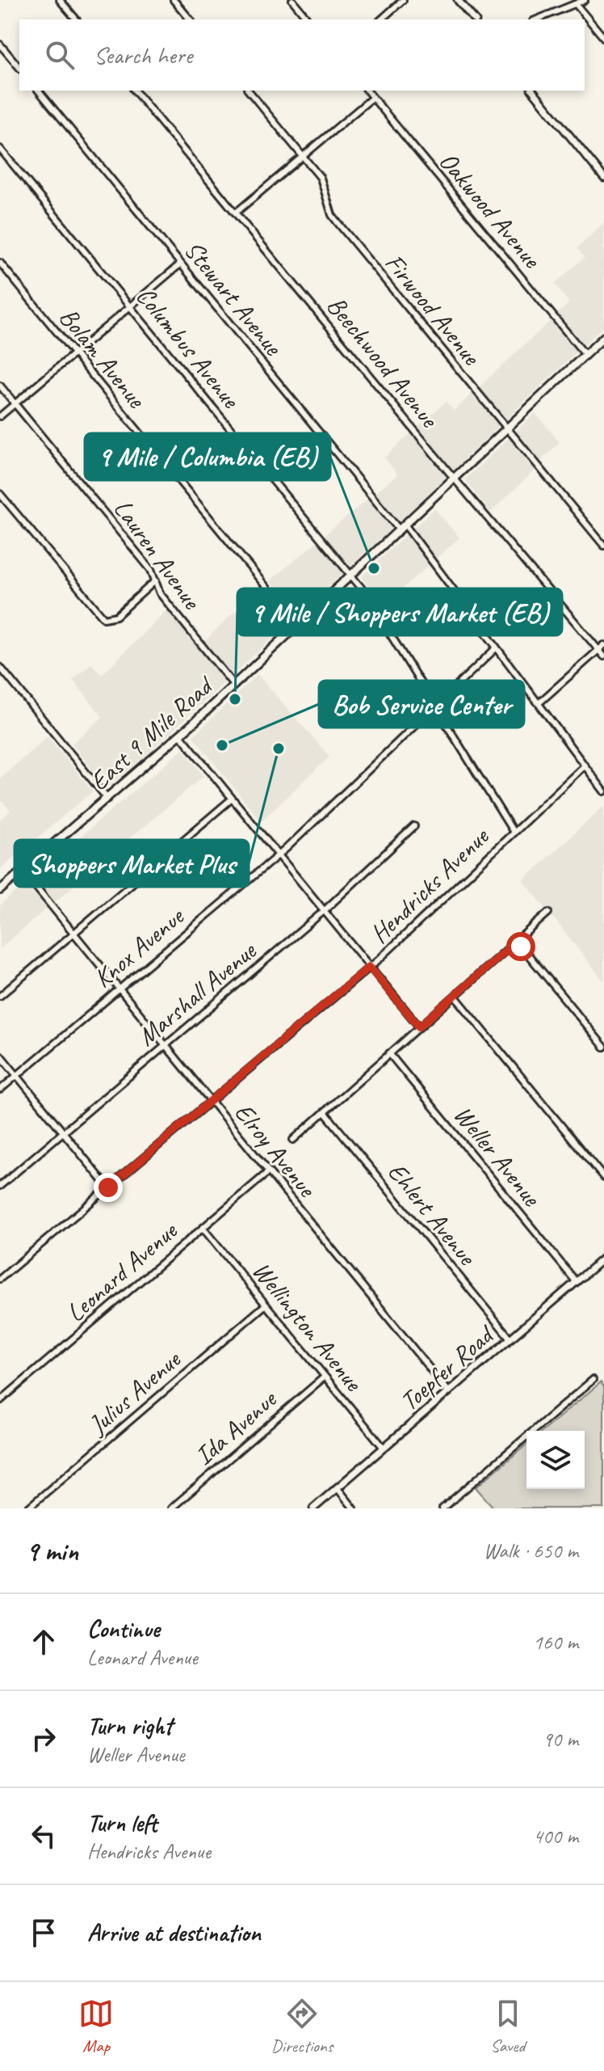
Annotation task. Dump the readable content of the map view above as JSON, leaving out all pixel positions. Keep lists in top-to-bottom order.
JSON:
{
  "streets": {
    "main road": ["East 9 Mile Road"],
    "street": [
      "Oakwood Avenue",
      "Stewart Avenue",
      "Firwood Avenue",
      "Columbus Avenue",
      "Bolam Avenue",
      "Beechwood Avenue",
      "Lauren Avenue",
      "Hendricks Avenue",
      "Knox Avenue",
      "Marshall Avenue",
      "Elroy Avenue",
      "Weller Avenue",
      "Ehlert Avenue",
      "Leonard Avenue",
      "Wellington Avenue",
      "Toepfer Road",
      "Julius Avenue",
      "Ida Avenue"
    ]
  },
  "crossings": [
    ["Oakwood Avenue", "East 9 Mile Road"],
    ["Stewart Avenue", "East 9 Mile Road"],
    ["Stewart Avenue", "Hendricks Avenue"],
    ["Stewart Avenue", "Knox Avenue"],
    ["Firwood Avenue", "East 9 Mile Road"],
    ["Columbus Avenue", "East 9 Mile Road"],
    ["Columbus Avenue", "Hendricks Avenue"],
    ["Columbus Avenue", "Knox Avenue"],
    ["Bolam Avenue", "East 9 Mile Road"],
    ["Beechwood Avenue", "East 9 Mile Road"],
    ["Lauren Avenue", "East 9 Mile Road"],
    ["East 9 Mile Road", "Elroy Avenue"],
    ["Hendricks Avenue", "Elroy Avenue"],
    ["Knox Avenue", "Elroy Avenue"],
    ["Marshall Avenue", "Elroy Avenue"],
    ["Elroy Avenue", "Leonard Avenue"],
    ["Elroy Avenue", "Toepfer Road"],
    ["Weller Avenue", "Toepfer Road"],
    ["Ehlert Avenue", "Toepfer Road"],
    ["Leonard Avenue", "Wellington Avenue"],
    ["Wellington Avenue", "Toepfer Road"],
    ["Wellington Avenue", "Julius Avenue"],
    ["Wellington Avenue", "Ida Avenue"]
  ],
  "places": [
    "9 Mile / Columbia (EB)",
    "9 Mile / Shoppers Market (EB)",
    "Bob Service Center",
    "Shoppers Market Plus"
  ],
  "page": {
    "search": "Search here",
    "heading": ["9 min", "Walk · 650 m"],
    "list": [
      ["Continue", "Leonard Avenue", "160 m"],
      ["Turn right", "Weller Avenue", "90 m"],
      ["Turn left", "Hendricks Avenue", "400 m"],
      "Arrive at destination"
    ],
    "nav": ["Map", "Directions", "Saved"]
  }
}
